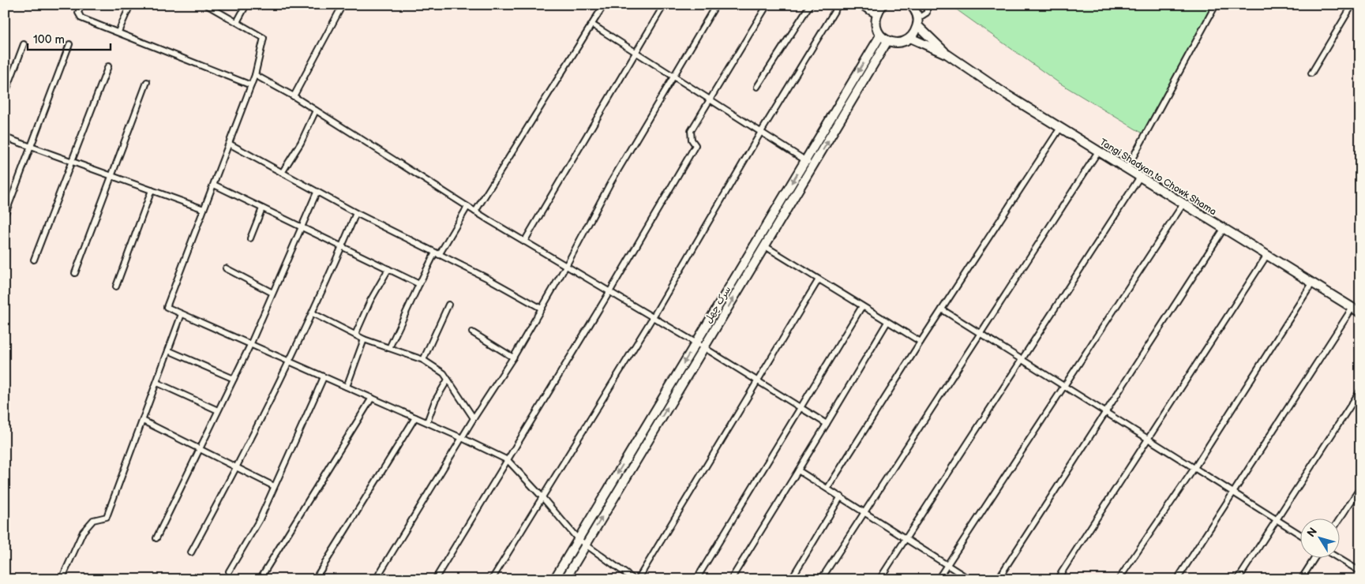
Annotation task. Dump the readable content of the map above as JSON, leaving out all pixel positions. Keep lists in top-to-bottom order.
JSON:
{
  "streets": {
    "main road": ["Tangi Shadyan to Chowk Shama", "سرک چهل"]
  },
  "scale_bar": "100 m",
  "north": "top left"
}
